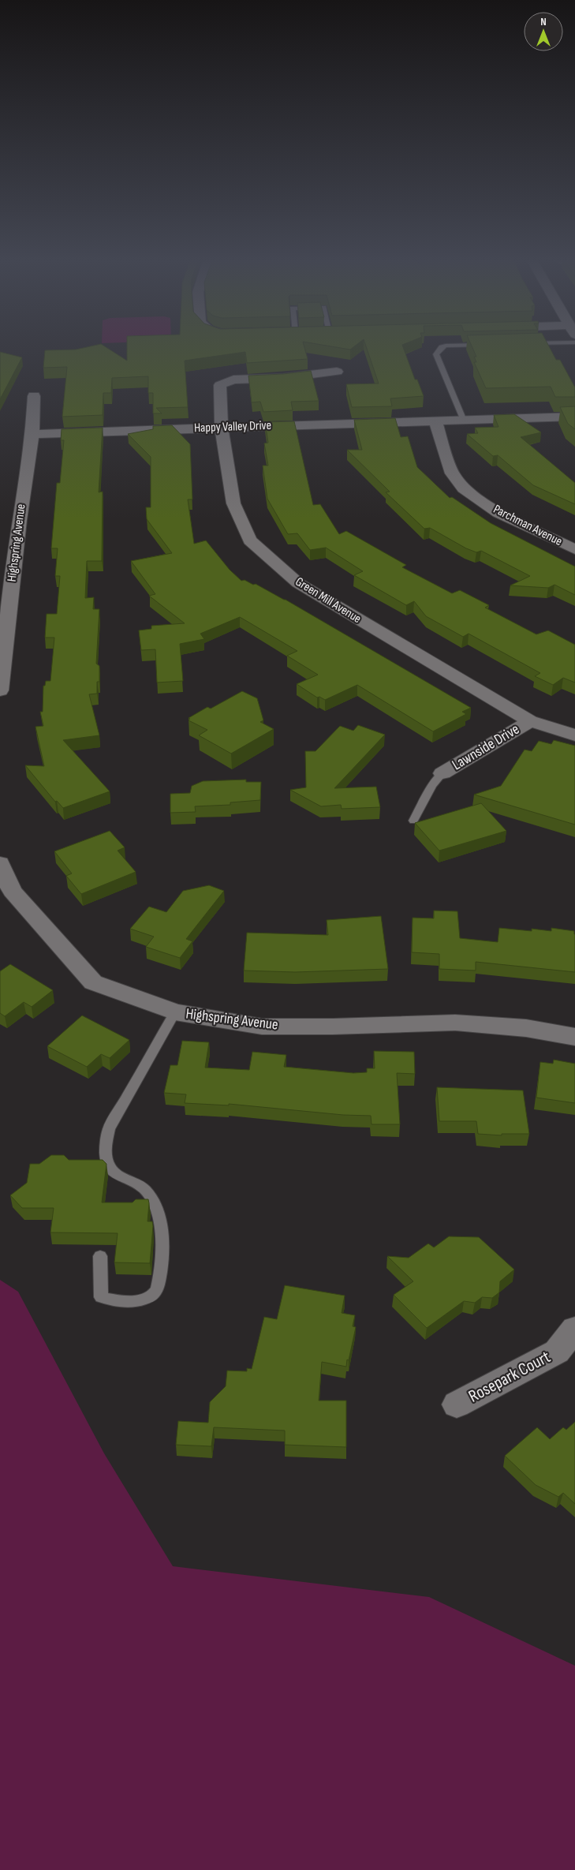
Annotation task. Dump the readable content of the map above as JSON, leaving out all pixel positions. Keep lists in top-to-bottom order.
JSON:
{
  "streets": {
    "street": [
      "Happy Valley Drive",
      "Parchman Avenue",
      "Highspring Avenue",
      "Green Mill Avenue",
      "Lawnside Drive",
      "Rosepark Court"
    ]
  },
  "crossings": [
    ["Happy Valley Drive", "Parchman Avenue"],
    ["Happy Valley Drive", "Highspring Avenue"],
    ["Happy Valley Drive", "Green Mill Avenue"],
    ["Green Mill Avenue", "Lawnside Drive"]
  ],
  "north": "top"
}
